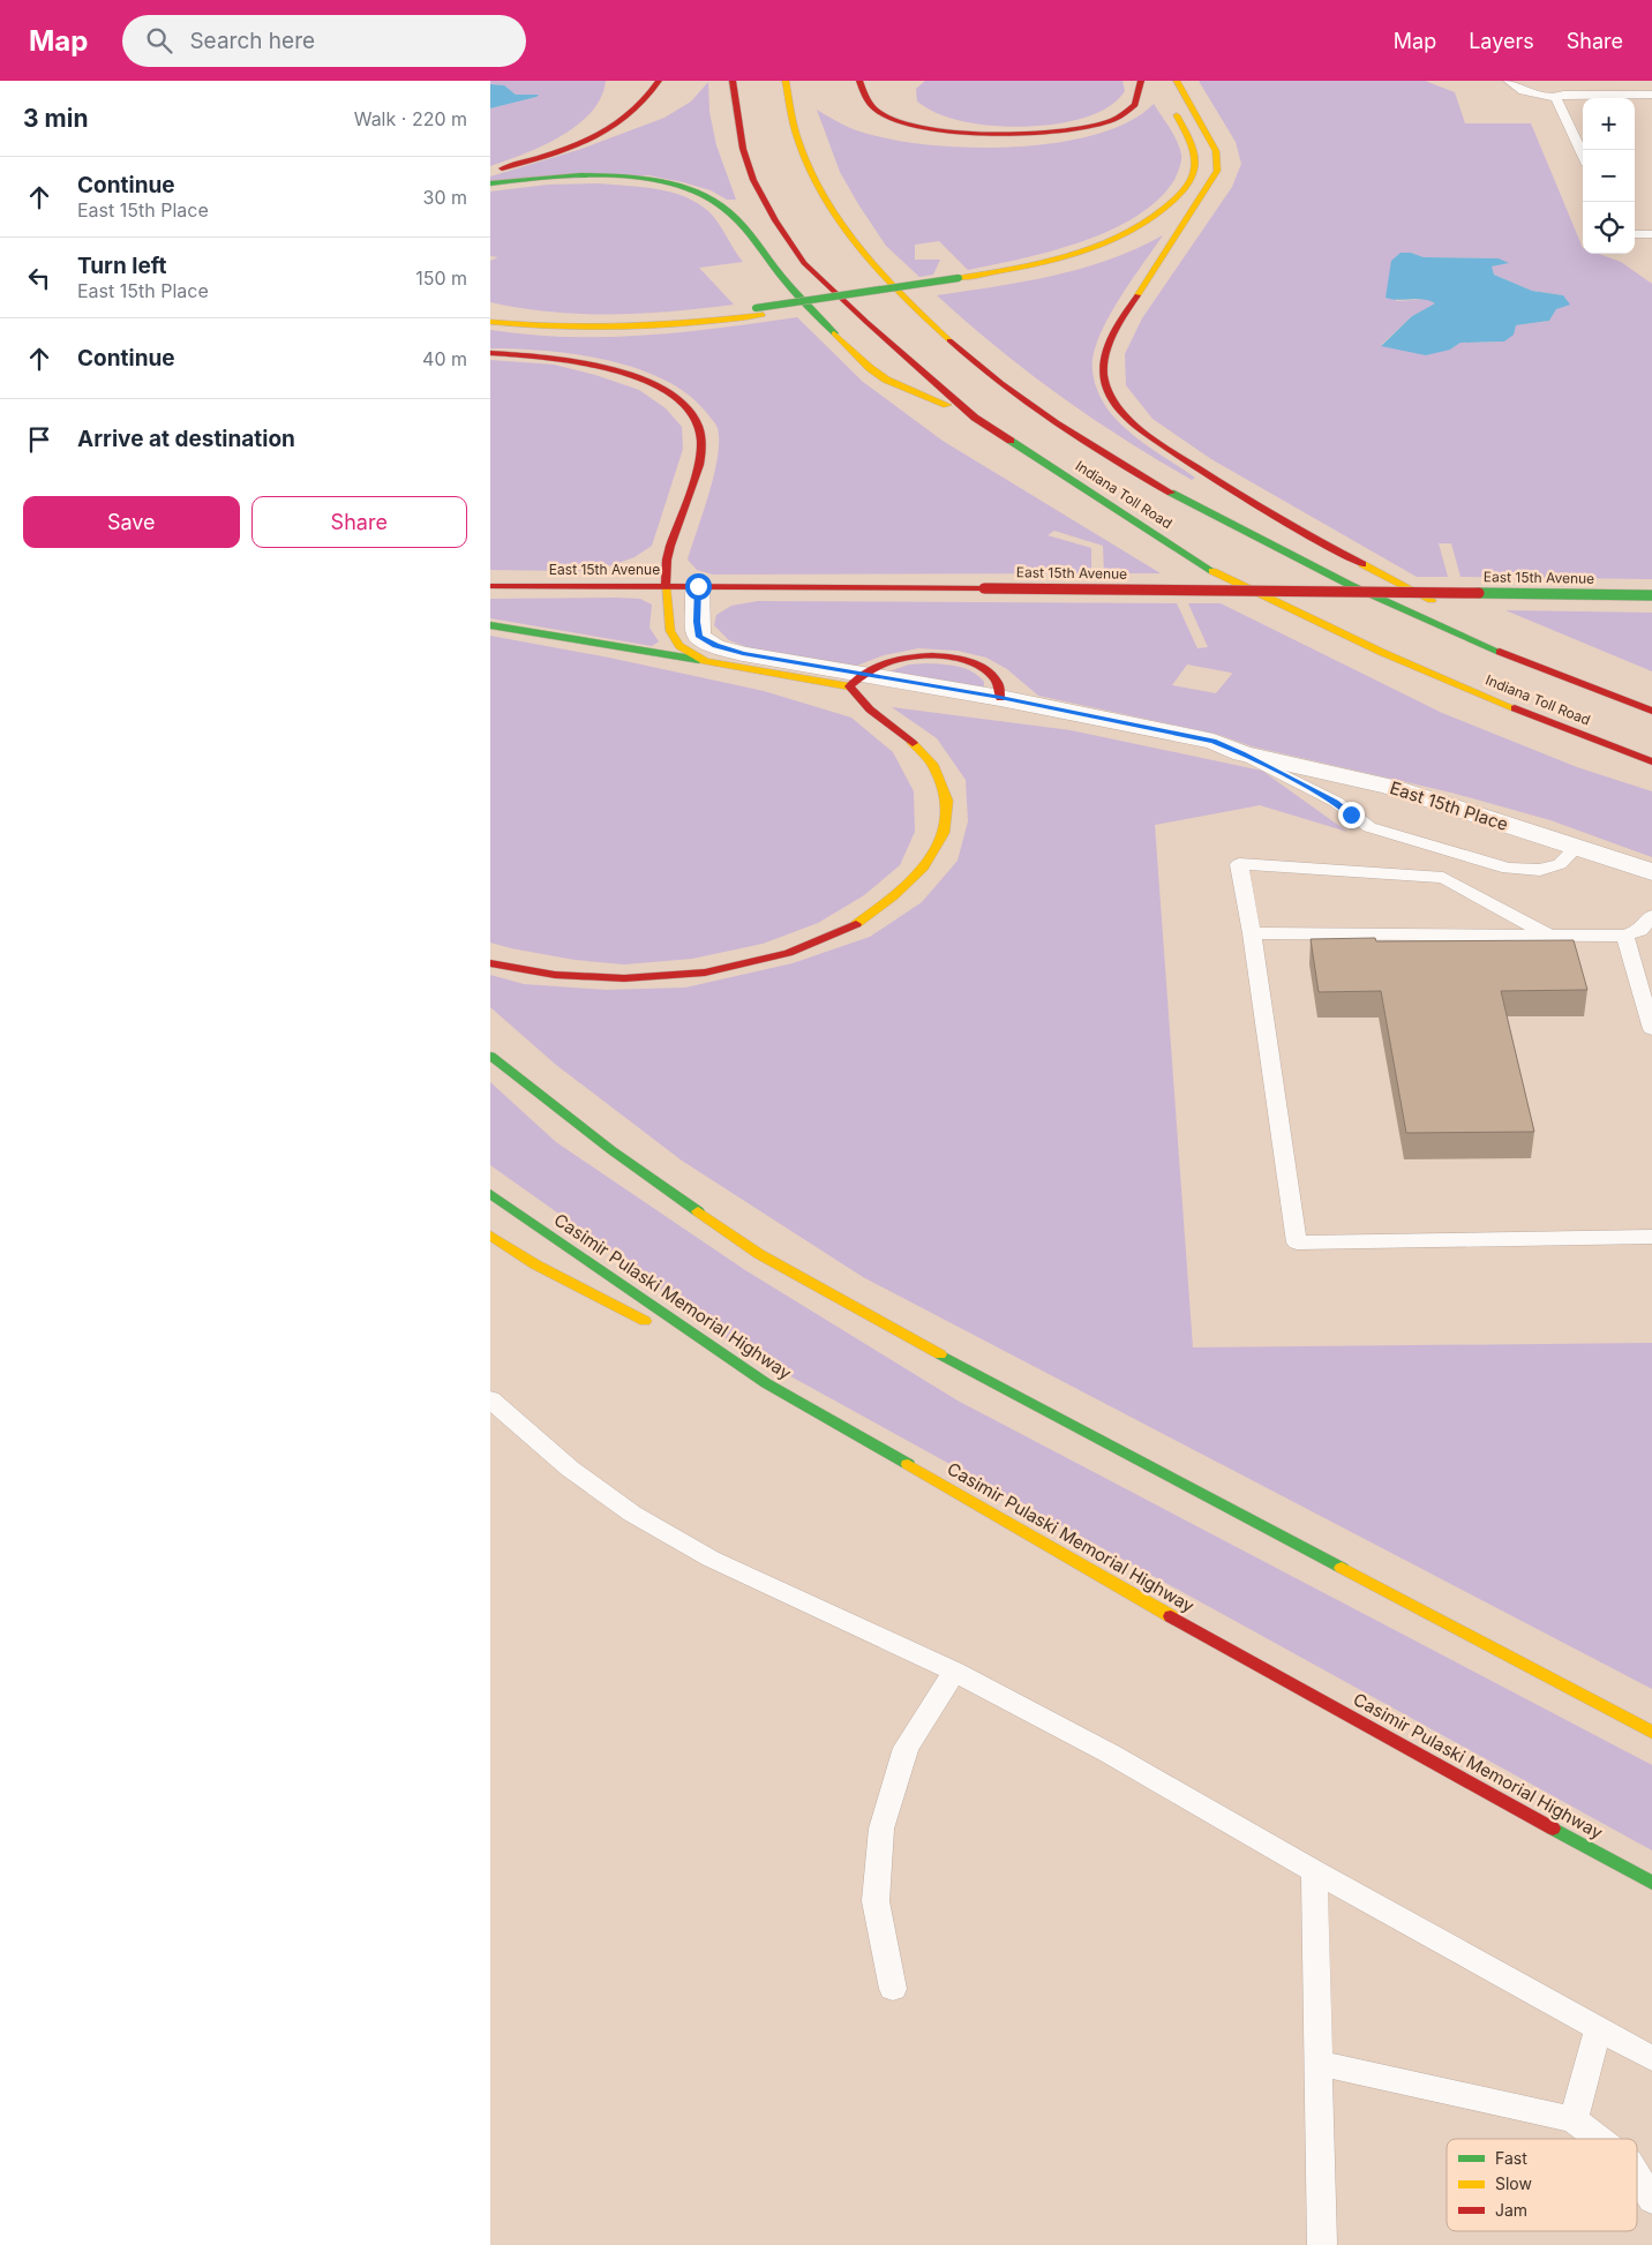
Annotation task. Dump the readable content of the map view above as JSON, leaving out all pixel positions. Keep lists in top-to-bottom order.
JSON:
{
  "streets": {
    "main road": [
      "Indiana Toll Road",
      "East 15th Avenue",
      "East 15th Place",
      "Casimir Pulaski Memorial Highway"
    ]
  },
  "crossings": [
    ["East 15th Avenue", "East 15th Place"]
  ],
  "legend": ["Fast", "Slow", "Jam"],
  "page": {
    "header": "Map",
    "search": "Search here",
    "nav": ["Map", "Layers", "Share"],
    "heading": ["3 min", "Walk · 220 m"],
    "map_buttons": ["+", "−"],
    "list": [
      ["Continue", "East 15th Place", "30 m"],
      ["Turn left", "East 15th Place", "150 m"],
      ["Continue", "40 m"],
      "Arrive at destination"
    ],
    "buttons": ["Save", "Share"]
  }
}
